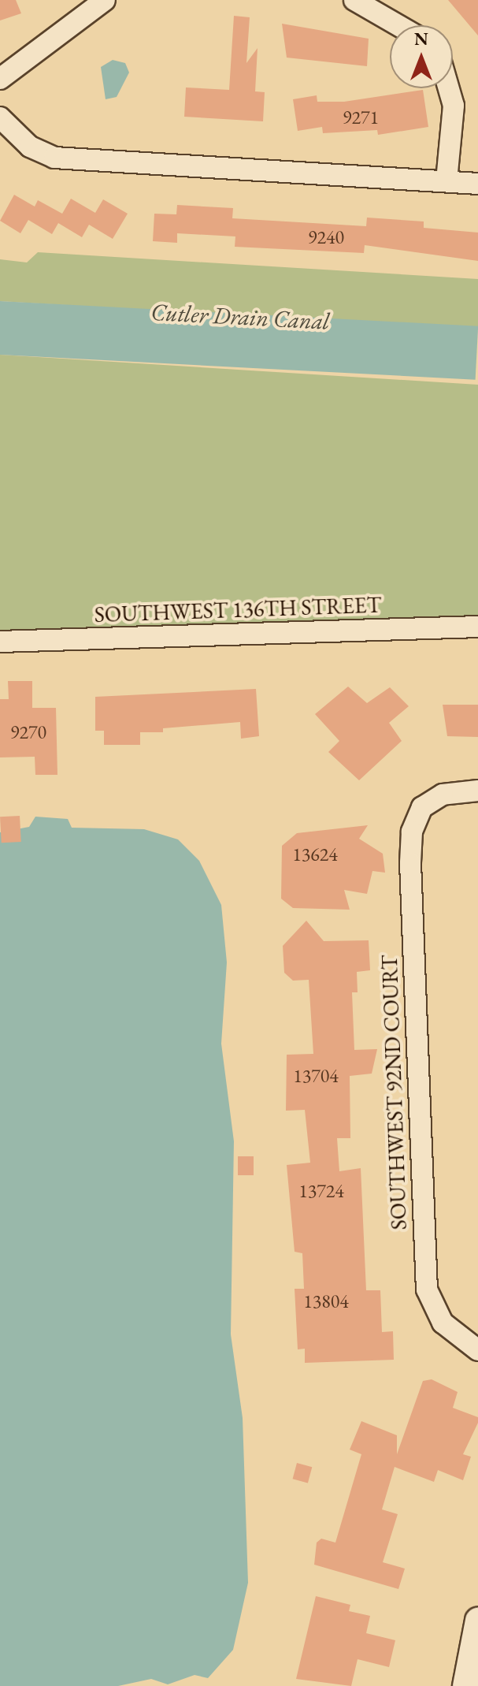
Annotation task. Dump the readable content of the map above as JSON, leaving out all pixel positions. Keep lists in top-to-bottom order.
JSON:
{
  "streets": {
    "street": ["SOUTHWEST 136TH STREET", "SOUTHWEST 92ND COURT"]
  },
  "water": ["Cutler Drain Canal"],
  "house_numbers": [
    "9271",
    "9240",
    "9270",
    "13624",
    "13704",
    "13724",
    "13804"
  ],
  "north": "top"
}
